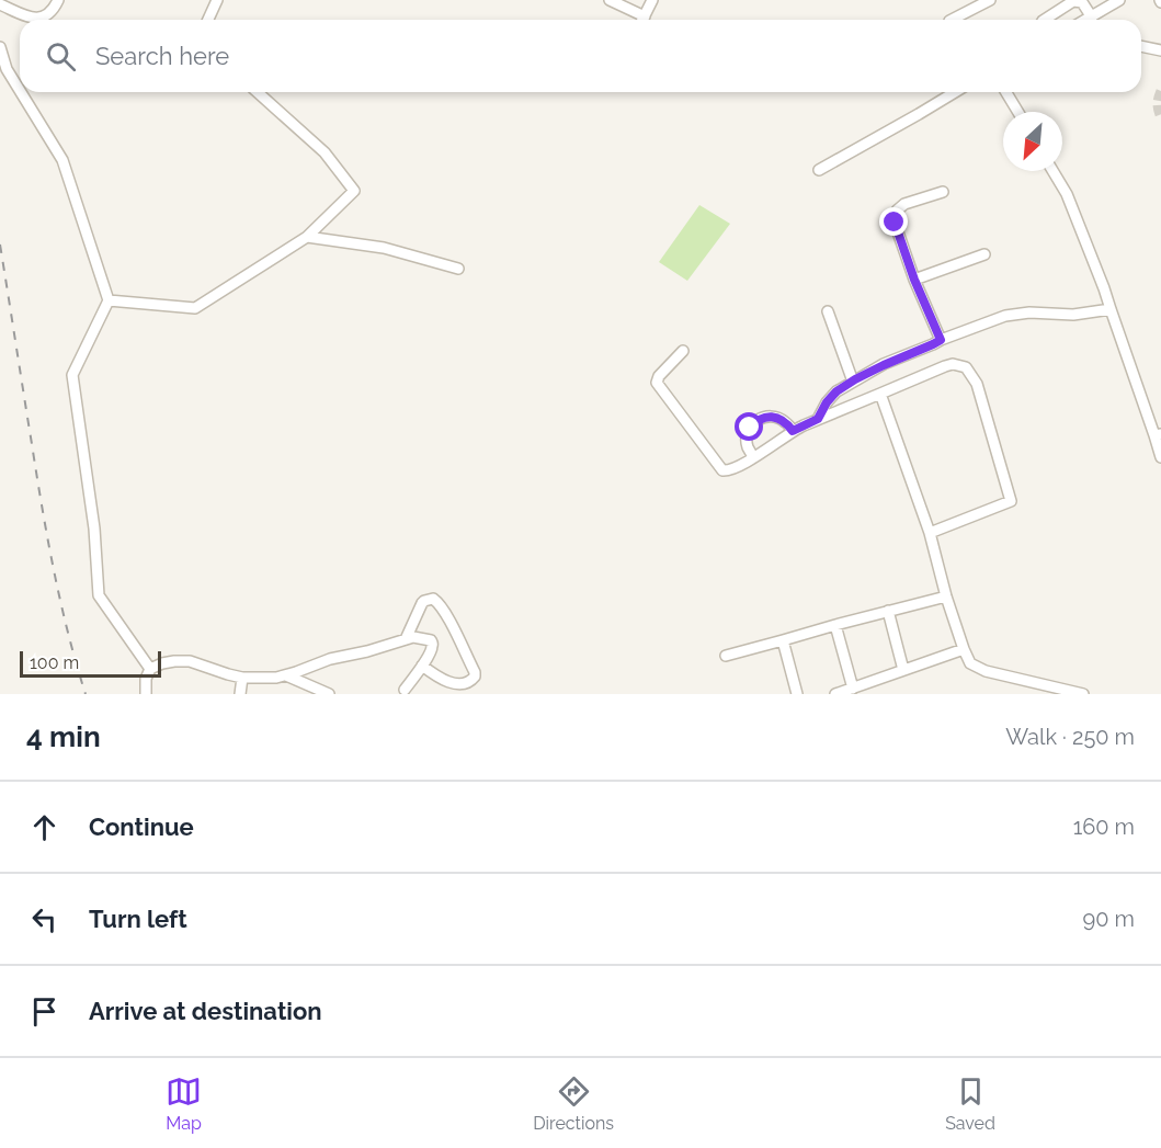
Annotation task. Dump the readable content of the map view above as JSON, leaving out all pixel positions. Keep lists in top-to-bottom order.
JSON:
{
  "scale_bar": "100 m",
  "north": "bottom left",
  "page": {
    "search": "Search here",
    "scale": "100 m",
    "heading": ["4 min", "Walk · 250 m"],
    "list": [
      ["Continue", "160 m"],
      ["Turn left", "90 m"],
      "Arrive at destination"
    ],
    "nav": ["Map", "Directions", "Saved"]
  }
}
